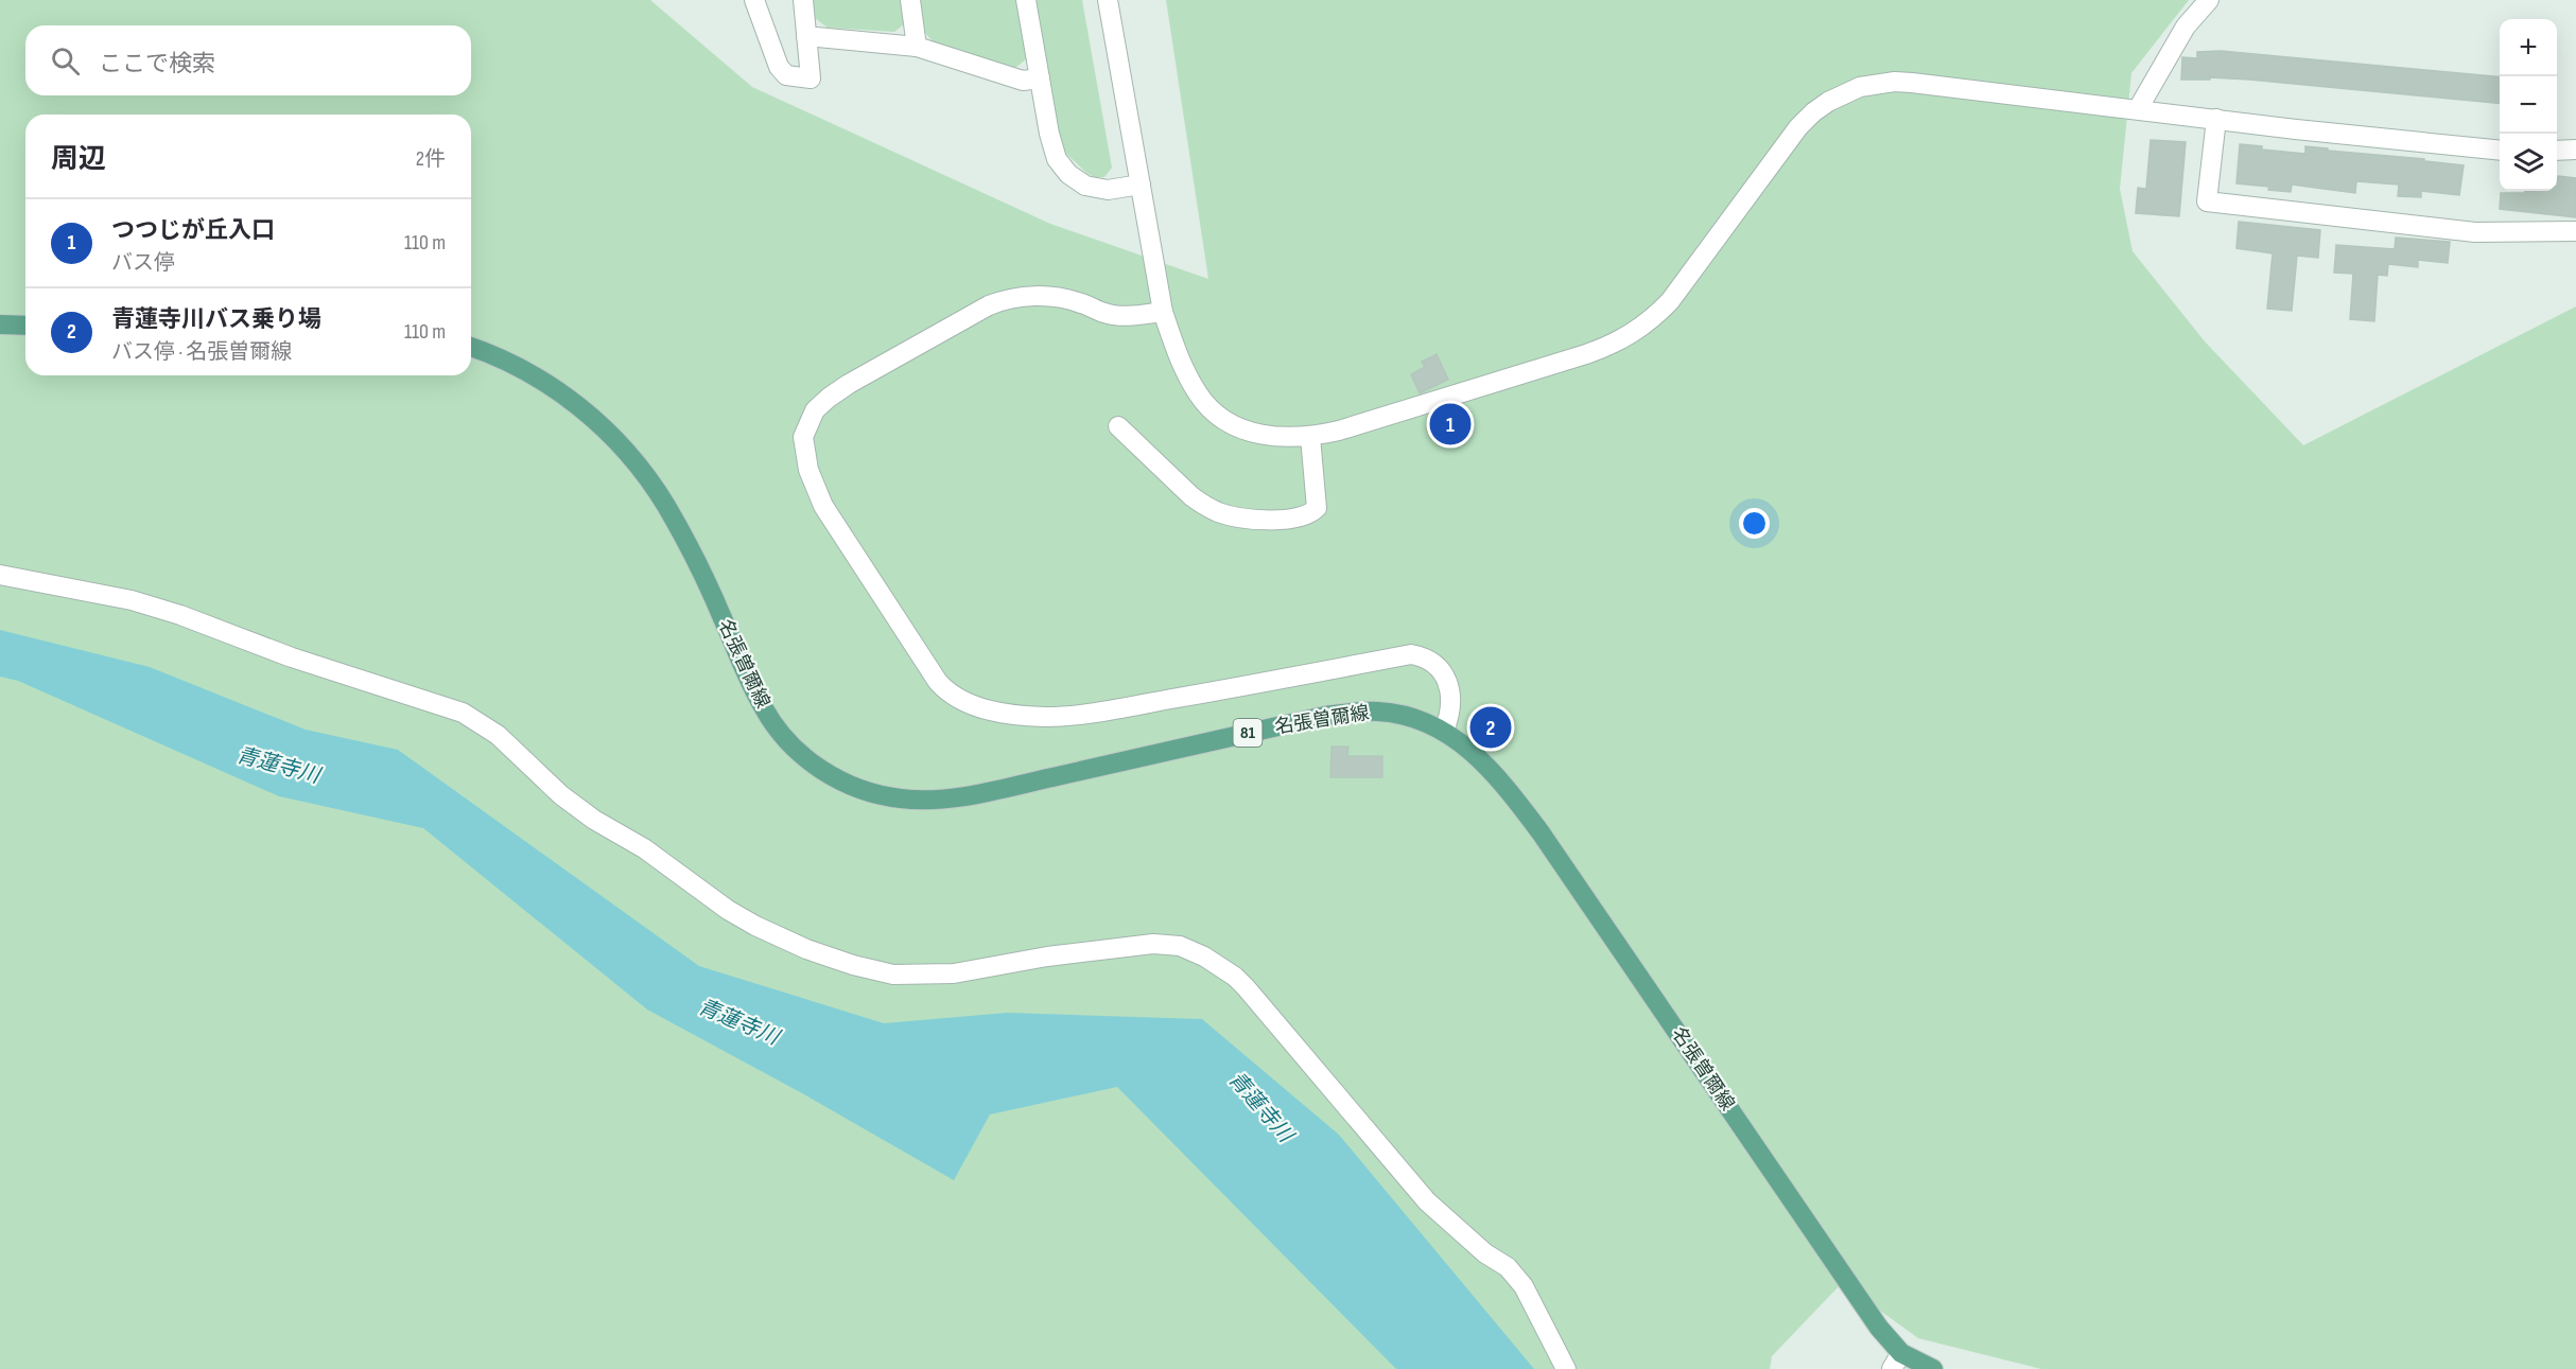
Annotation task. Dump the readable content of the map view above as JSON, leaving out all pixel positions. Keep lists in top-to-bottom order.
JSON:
{
  "streets": {
    "main road": ["名張曽爾線", "81"]
  },
  "water": ["青蓮寺川"],
  "page": {
    "map_buttons": ["+", "−"],
    "search": "ここで検索",
    "heading": ["周辺", "2件"],
    "list": [
      {
        "mark": "1",
        "name": "つつじが丘入口",
        "note": "バス停",
        "value": "110 m"
      },
      {
        "mark": "2",
        "name": "青蓮寺川バス乗り場",
        "note": "バス停 · 名張曽爾線",
        "value": "110 m"
      }
    ],
    "pins": ["1", "2"]
  }
}
